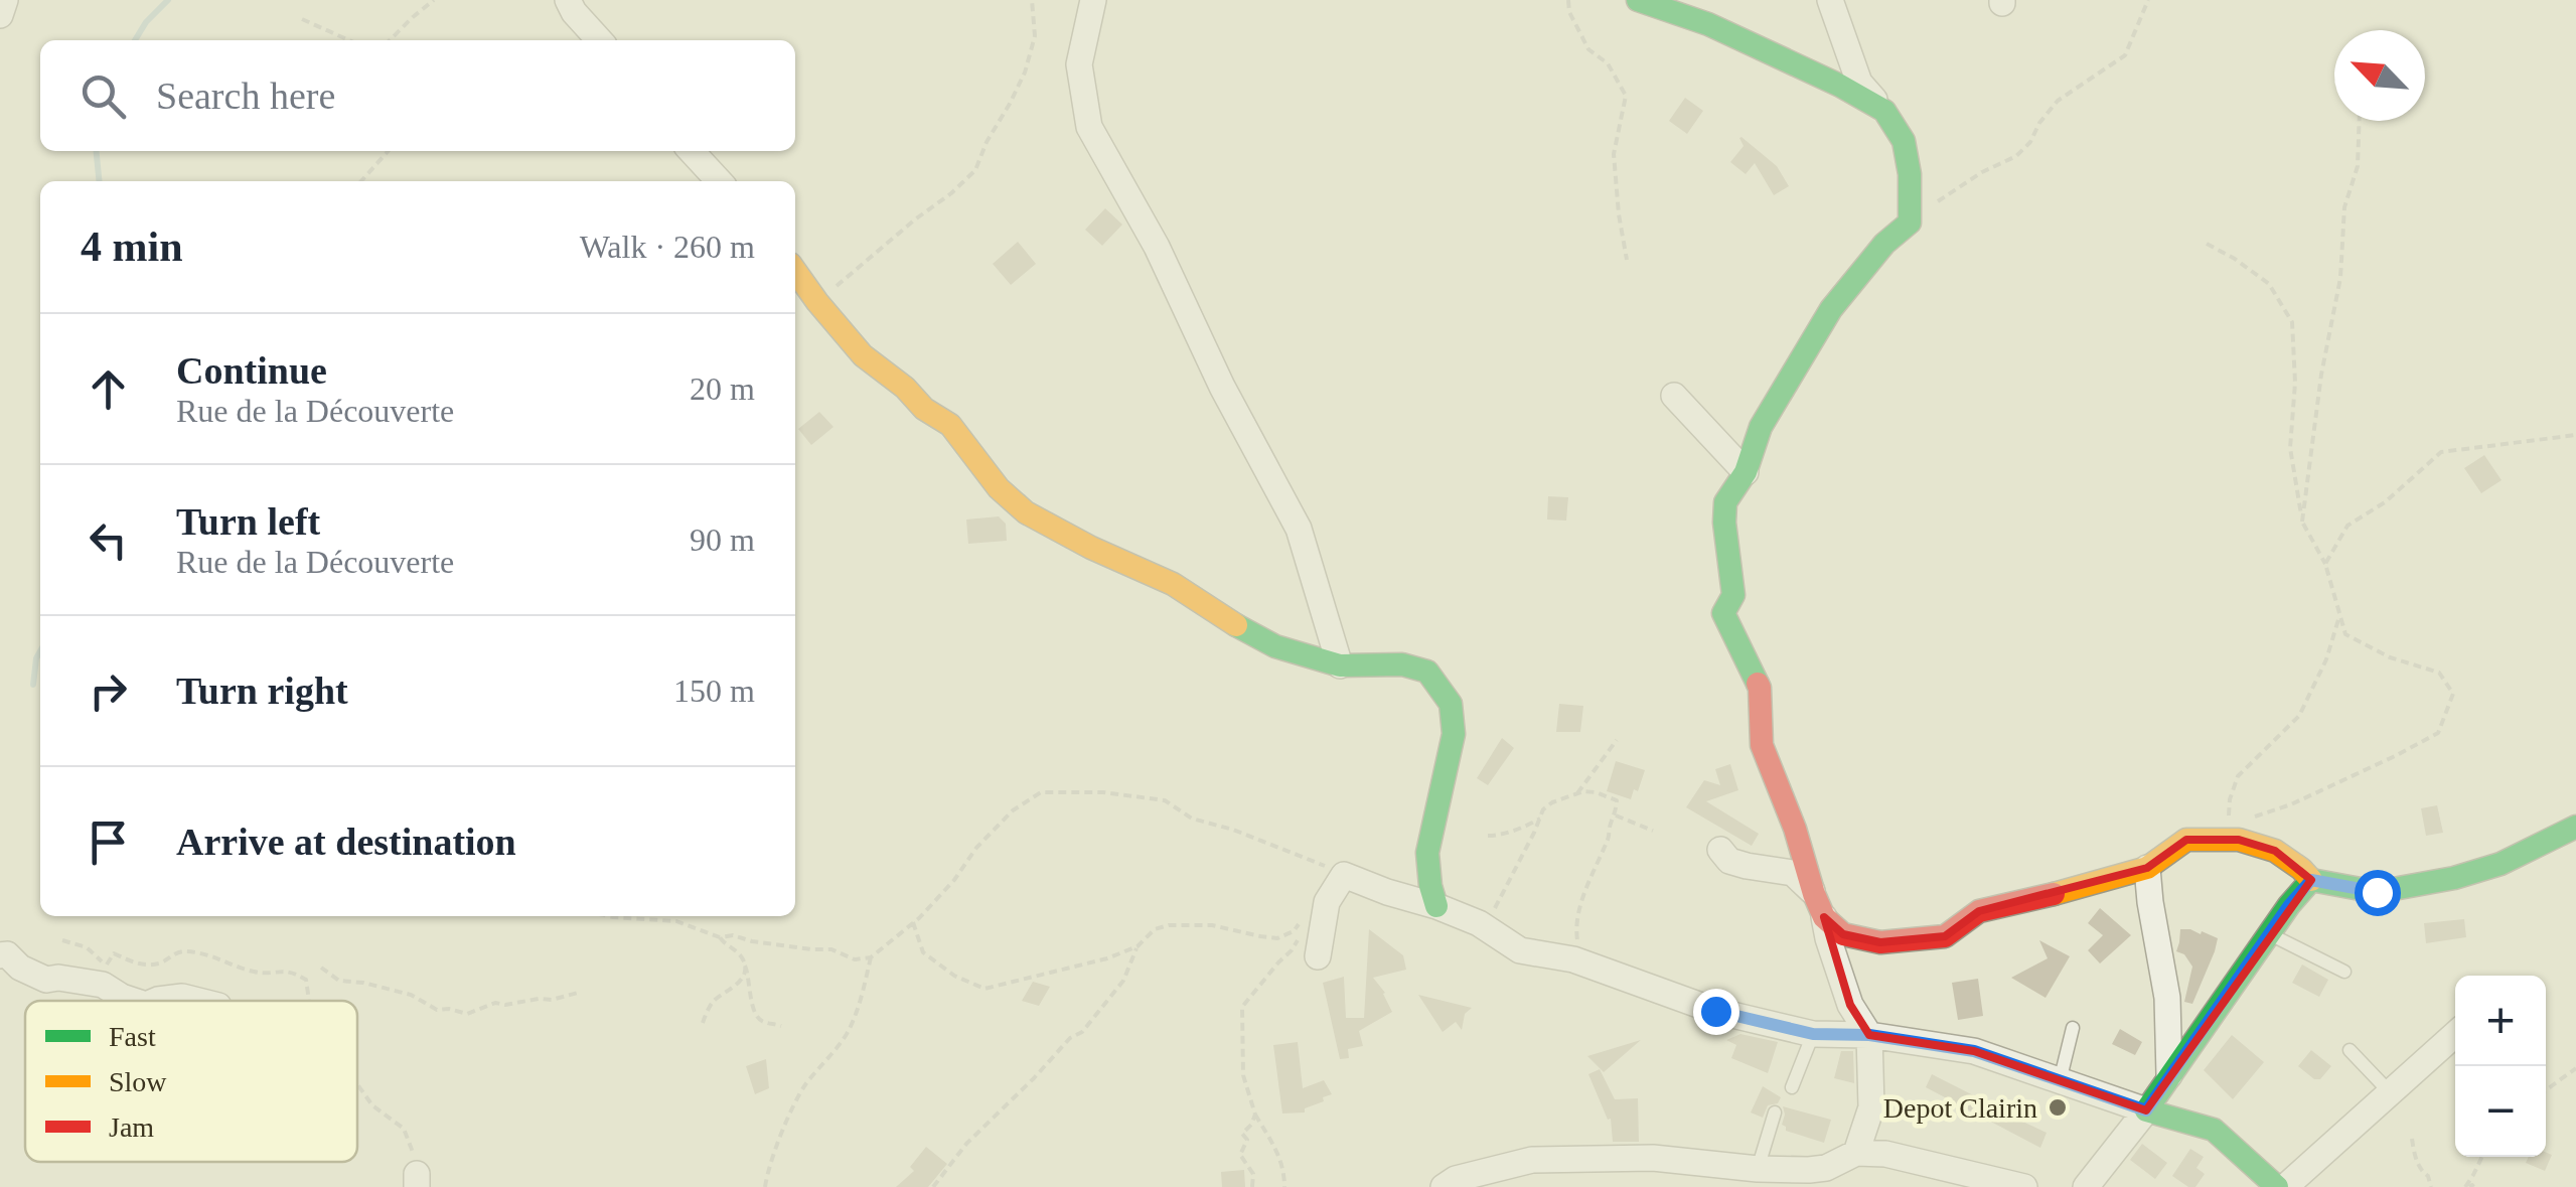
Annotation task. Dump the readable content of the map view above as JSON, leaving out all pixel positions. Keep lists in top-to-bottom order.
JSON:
{
  "places": ["Depot Clairin"],
  "legend": ["Fast", "Slow", "Jam"],
  "north": "top left",
  "page": {
    "search": "Search here",
    "heading": ["4 min", "Walk · 260 m"],
    "list": [
      ["Continue", "Rue de la Découverte", "20 m"],
      ["Turn left", "Rue de la Découverte", "90 m"],
      ["Turn right", "150 m"],
      "Arrive at destination"
    ],
    "map_buttons": ["+", "−"]
  }
}
